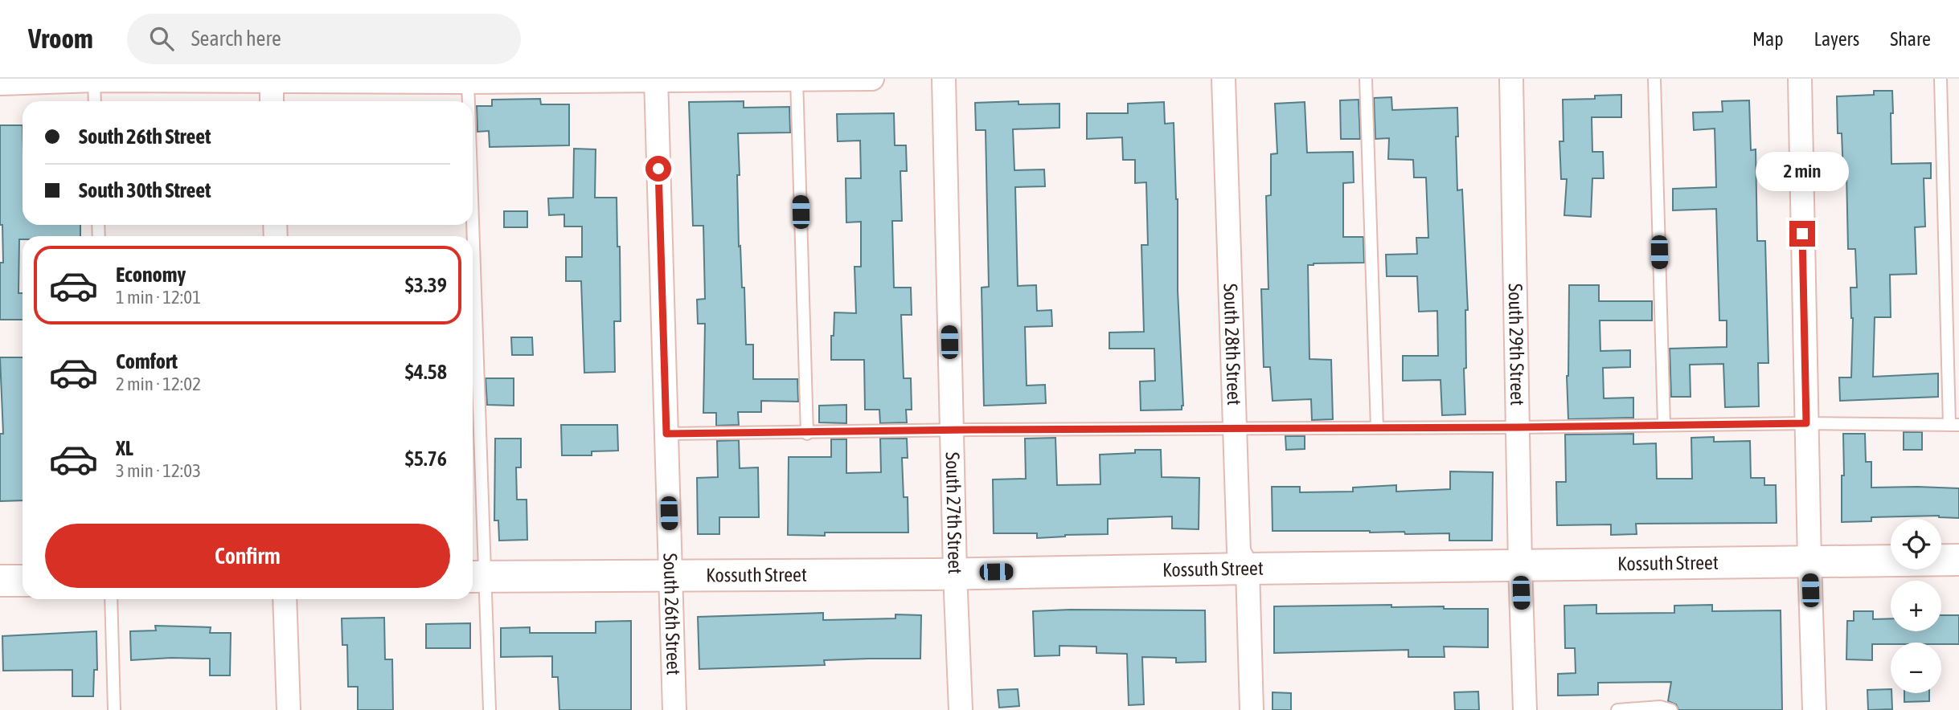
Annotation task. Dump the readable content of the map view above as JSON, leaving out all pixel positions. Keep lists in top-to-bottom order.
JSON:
{
  "streets": {
    "street": [
      "South 29th Street",
      "South 28th Street",
      "South 27th Street",
      "Kossuth Street",
      "South 26th Street"
    ]
  },
  "crossings": [
    ["South 29th Street", "Kossuth Street"],
    ["South 28th Street", "Kossuth Street"],
    ["South 27th Street", "Kossuth Street"],
    ["Kossuth Street", "South 26th Street"]
  ],
  "page": {
    "header": "Vroom",
    "search": "Search here",
    "nav": ["Map", "Layers", "Share"],
    "banner": ["South 26th Street", "South 30th Street"],
    "bubble": "2 min",
    "list": [
      {
        "name": "Economy",
        "note": "1 min · 12:01",
        "value": "$3.39"
      },
      {
        "name": "Comfort",
        "note": "2 min · 12:02",
        "value": "$4.58"
      },
      {
        "name": "XL",
        "note": "3 min · 12:03",
        "value": "$5.76"
      }
    ],
    "buttons": "Confirm",
    "map_buttons": ["+", "−"]
  }
}
